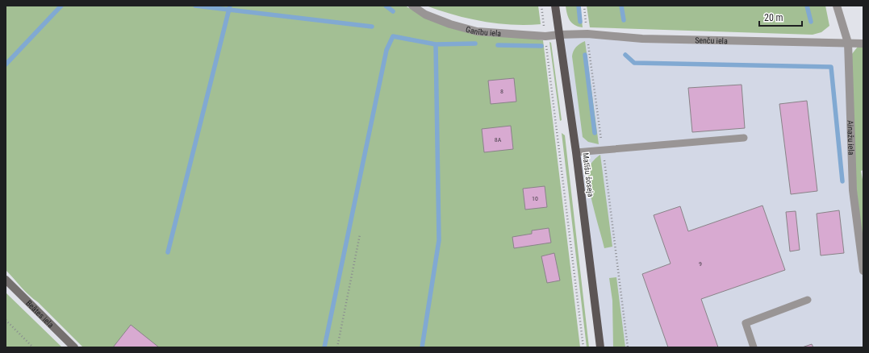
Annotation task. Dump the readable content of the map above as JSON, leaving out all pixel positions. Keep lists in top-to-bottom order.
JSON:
{
  "streets": {
    "main road": ["Matīšu šoseja"],
    "street": [
      "Ganību iela",
      "Senču iela",
      "Ainažu iela",
      "Beātes iela"
    ]
  },
  "crossings": [
    ["Ganību iela", "Senču iela"],
    ["Ganību iela", "Matīšu šoseja"],
    ["Senču iela", "Ainažu iela"],
    ["Senču iela", "Matīšu šoseja"]
  ],
  "house_numbers": [
    "8",
    "8A",
    "10",
    "9"
  ],
  "scale_bar": "20 m"
}
